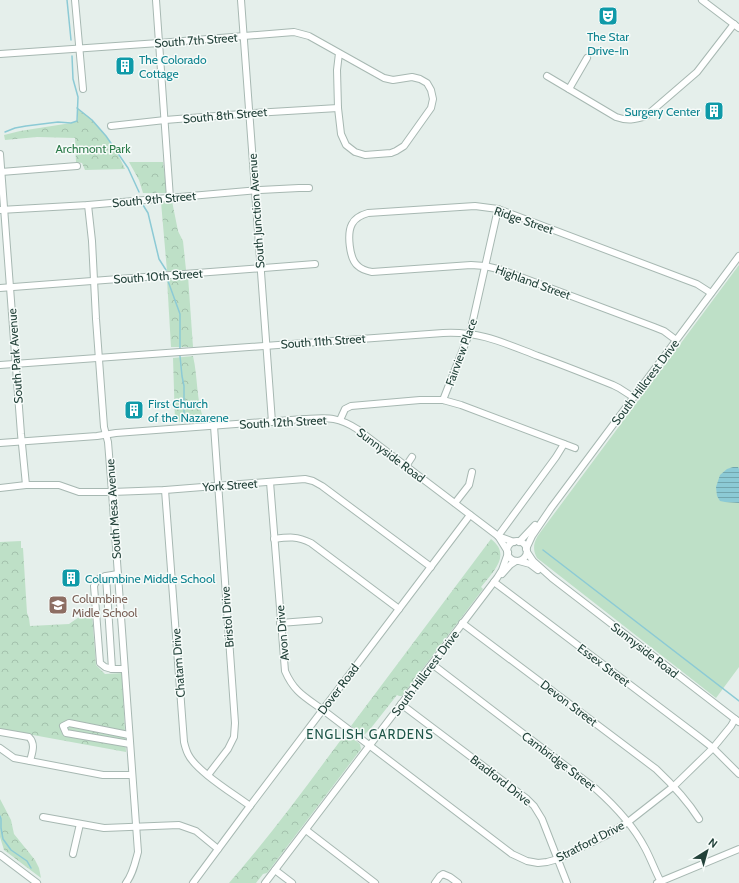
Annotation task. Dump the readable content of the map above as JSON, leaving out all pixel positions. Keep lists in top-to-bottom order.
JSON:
{
  "streets": {
    "street": [
      "South 7th Street",
      "South 8th Street",
      "South 9th Street",
      "South Junction Avenue",
      "Ridge Street",
      "South 10th Street",
      "Highland Street",
      "South 11th Street",
      "Fairview Place",
      "South Park Avenue",
      "South Hillcrest Drive",
      "South 12th Street",
      "Sunnyside Road",
      "York Street",
      "South Mesa Avenue",
      "Bristol Drive",
      "Avon Drive",
      "Chatam Drive",
      "Essex Street",
      "Dover Road",
      "Devon Street",
      "Cambridge Street",
      "Bradford Drive",
      "Stratford Drive"
    ]
  },
  "crossings": [
    ["South 7th Street", "South 8th Street"],
    ["South 7th Street", "South Junction Avenue"],
    ["South 8th Street", "South Junction Avenue"],
    ["South 9th Street", "South Junction Avenue"],
    ["South 9th Street", "South Park Avenue"],
    ["South 9th Street", "South Mesa Avenue"],
    ["South Junction Avenue", "South 10th Street"],
    ["South Junction Avenue", "South 11th Street"],
    ["South Junction Avenue", "South 12th Street"],
    ["Ridge Street", "Highland Street"],
    ["Ridge Street", "Fairview Place"],
    ["Ridge Street", "South Hillcrest Drive"],
    ["South 10th Street", "South Park Avenue"],
    ["South 10th Street", "South Mesa Avenue"],
    ["Highland Street", "Fairview Place"],
    ["Highland Street", "South Hillcrest Drive"],
    ["South 11th Street", "Fairview Place"],
    ["South 11th Street", "South Park Avenue"],
    ["South 11th Street", "South Hillcrest Drive"],
    ["South 11th Street", "South Mesa Avenue"],
    ["Fairview Place", "South 12th Street"],
    ["South Park Avenue", "South 12th Street"],
    ["South Park Avenue", "York Street"],
    ["South Hillcrest Drive", "Avon Drive"],
    ["South Hillcrest Drive", "Essex Street"],
    ["South Hillcrest Drive", "Devon Street"],
    ["South Hillcrest Drive", "Cambridge Street"],
    ["South Hillcrest Drive", "Bradford Drive"],
    ["South Hillcrest Drive", "Stratford Drive"],
    ["South 12th Street", "Sunnyside Road"],
    ["South 12th Street", "South Mesa Avenue"],
    ["South 12th Street", "Bristol Drive"],
    ["Sunnyside Road", "Dover Road"],
    ["Sunnyside Road", "Stratford Drive"],
    ["York Street", "South Mesa Avenue"],
    ["York Street", "Bristol Drive"],
    ["York Street", "Avon Drive"],
    ["York Street", "Chatam Drive"],
    ["York Street", "Dover Road"],
    ["Bristol Drive", "Chatam Drive"],
    ["Avon Drive", "Dover Road"],
    ["Avon Drive", "Stratford Drive"],
    ["Chatam Drive", "Dover Road"],
    ["Essex Street", "Stratford Drive"],
    ["Devon Street", "Stratford Drive"],
    ["Cambridge Street", "Stratford Drive"],
    ["Bradford Drive", "Stratford Drive"]
  ],
  "districts": ["ENGLISH GARDENS"],
  "parks": ["Archmont Park"],
  "places": {
    "theatre": ["The Star Drive-In"],
    "building": [
      "The Colorado Cottage",
      "Surgery Center",
      "First Church of the Nazarene",
      "Columbine Middle School"
    ],
    "school or university": ["Columbine Midle School"]
  },
  "north": "top right"
}
